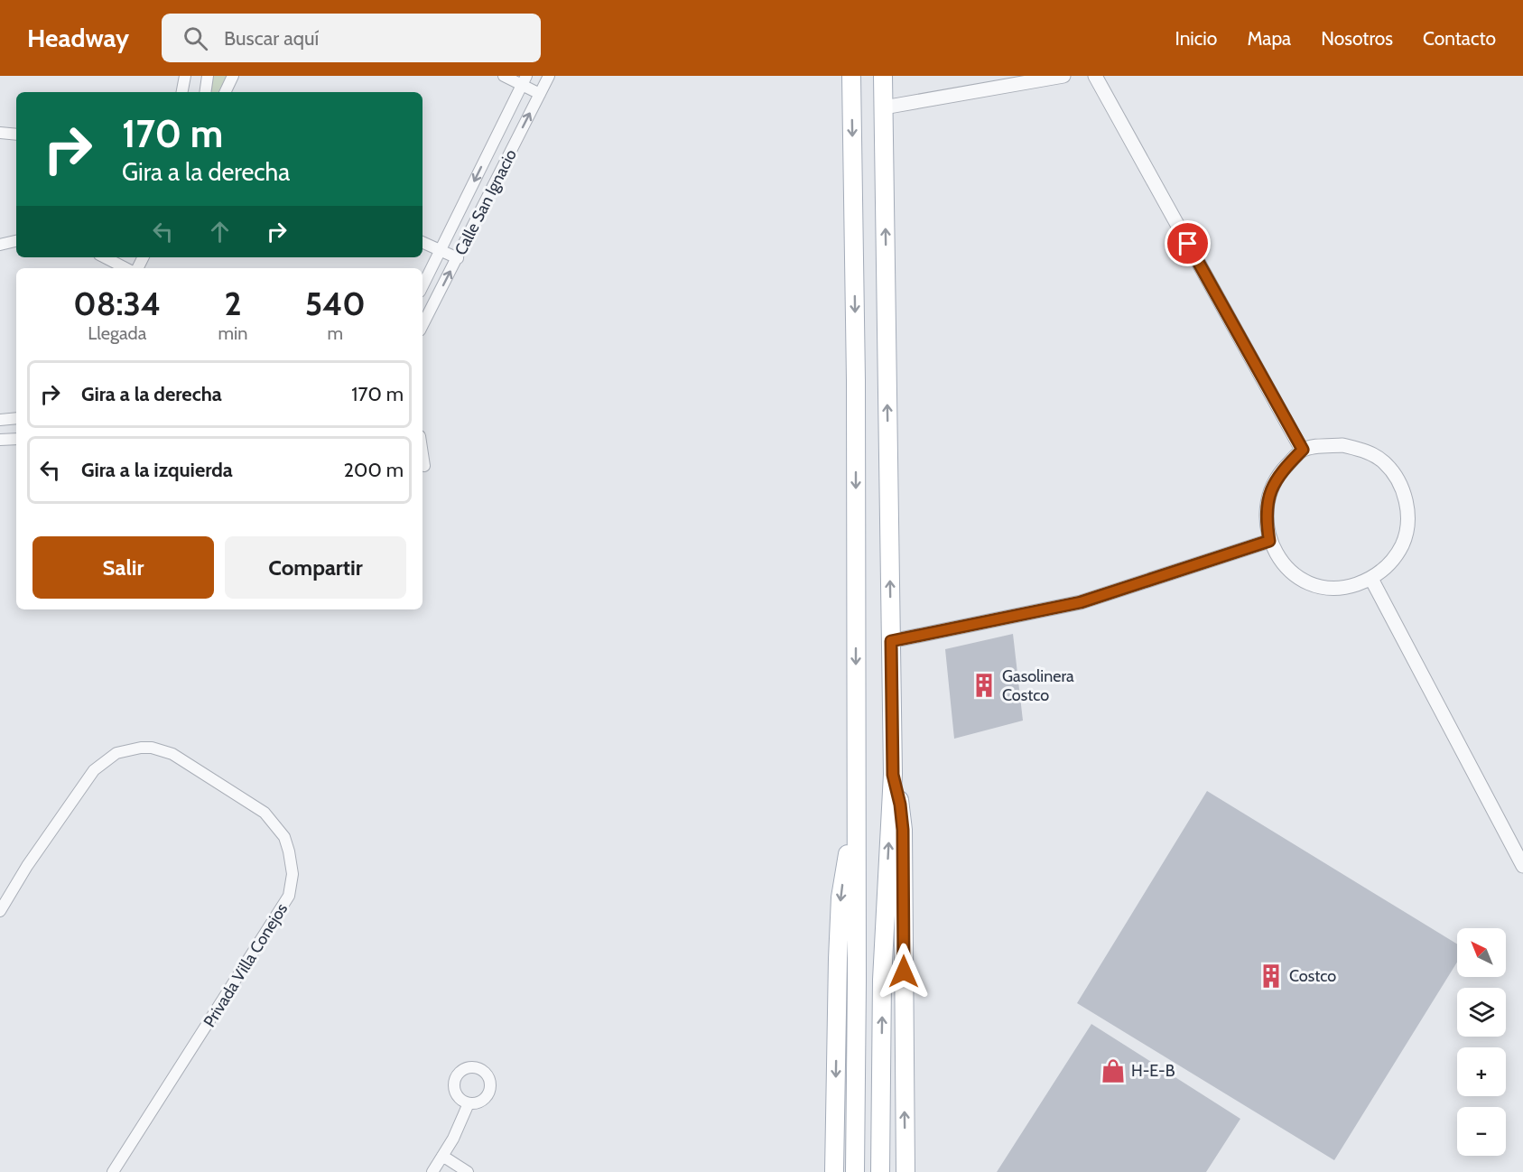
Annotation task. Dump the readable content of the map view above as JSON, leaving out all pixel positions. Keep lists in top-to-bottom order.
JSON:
{
  "streets": {
    "street": ["Calle San Ignacio", "Privada Villa Conejos"]
  },
  "places": {
    "building": ["Gasolinera Costco", "Costco"],
    "shop": ["H-E-B"]
  },
  "north": "top left",
  "page": {
    "header": "Headway",
    "search": "Buscar aquí",
    "nav": [
      "Inicio",
      "Mapa",
      "Nosotros",
      "Contacto"
    ],
    "turn": ["170 m", "Gira a la derecha"],
    "eta": [
      "08:34",
      "Llegada",
      "2",
      "min",
      "540",
      "m"
    ],
    "list": [
      {
        "name": "Gira a la derecha",
        "value": "170 m"
      },
      {
        "name": "Gira a la izquierda",
        "value": "200 m"
      }
    ],
    "buttons": ["Salir", "Compartir"],
    "map_buttons": ["+", "−"]
  }
}
